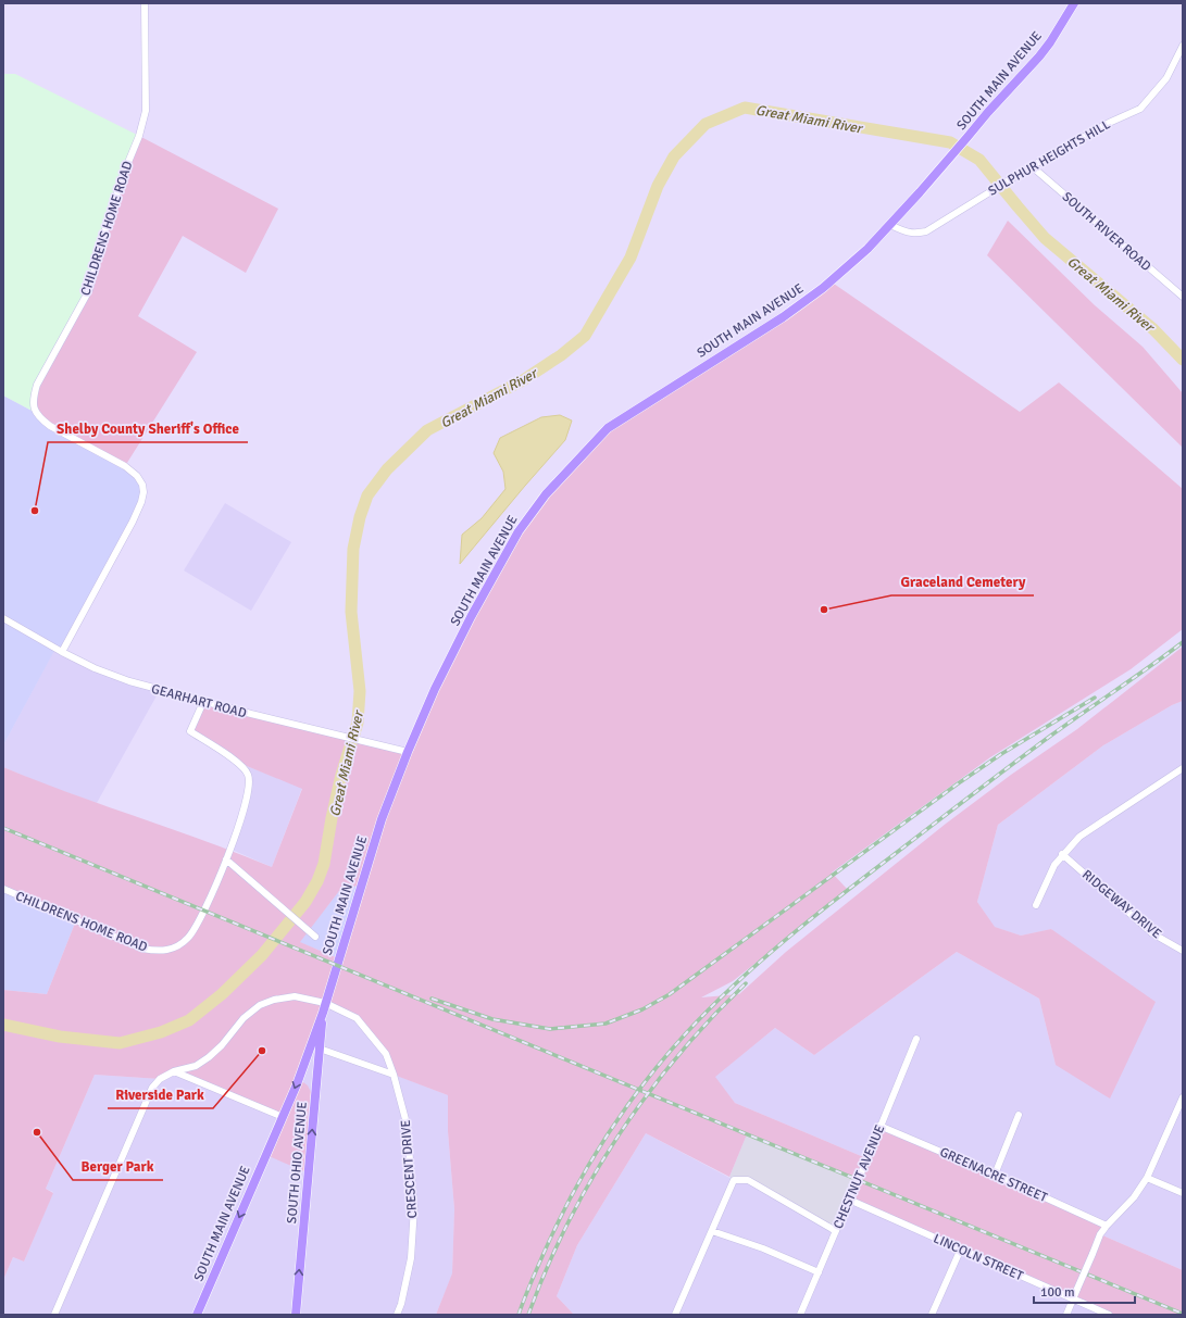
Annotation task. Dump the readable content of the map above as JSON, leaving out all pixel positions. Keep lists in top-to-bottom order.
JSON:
{
  "streets": {
    "main road": ["SOUTH MAIN AVENUE", "SOUTH OHIO AVENUE"],
    "street": [
      "SULPHUR HEIGHTS HILL",
      "CHILDRENS HOME ROAD",
      "SOUTH RIVER ROAD",
      "GEARHART ROAD",
      "RIDGEWAY DRIVE",
      "CRESCENT DRIVE",
      "GREENACRE STREET",
      "CHESTNUT AVENUE",
      "LINCOLN STREET"
    ]
  },
  "crossings": [
    ["SOUTH MAIN AVENUE", "SULPHUR HEIGHTS HILL"],
    ["SOUTH MAIN AVENUE", "GEARHART ROAD"],
    ["SOUTH MAIN AVENUE", "SOUTH OHIO AVENUE"],
    ["SOUTH MAIN AVENUE", "CRESCENT DRIVE"],
    ["SULPHUR HEIGHTS HILL", "SOUTH RIVER ROAD"],
    ["CHILDRENS HOME ROAD", "GEARHART ROAD"],
    ["GREENACRE STREET", "CHESTNUT AVENUE"],
    ["CHESTNUT AVENUE", "LINCOLN STREET"]
  ],
  "one_way": ["SOUTH OHIO AVENUE"],
  "water": ["Great Miami River"],
  "places": [
    "Shelby County Sheriff's Office",
    "Graceland Cemetery",
    "Riverside Park",
    "Berger Park"
  ],
  "scale_bar": "100 m"
}
